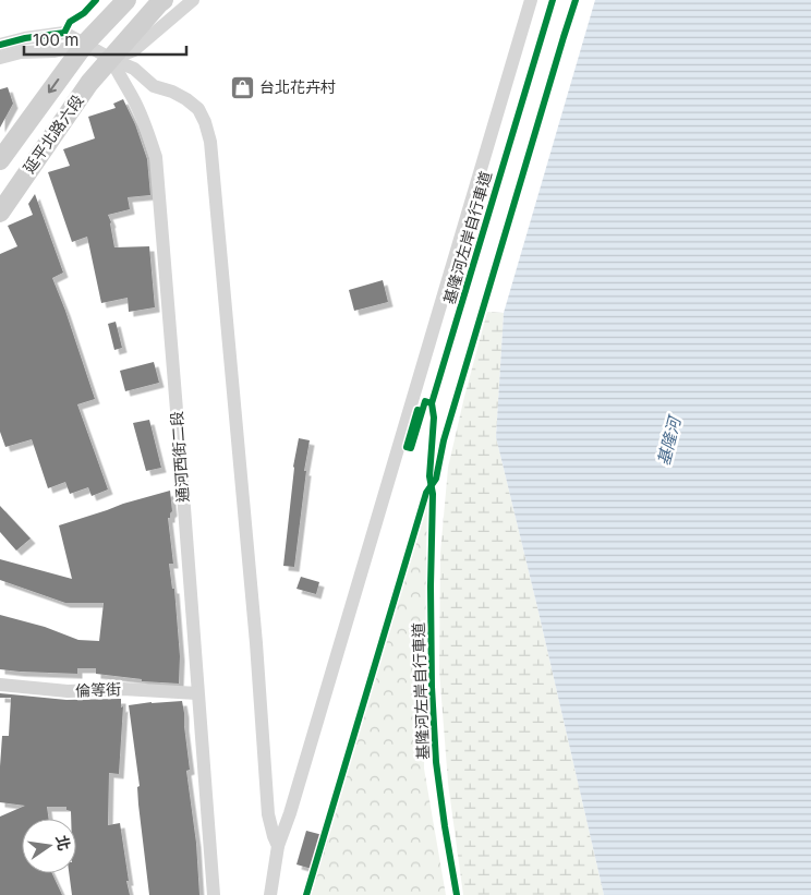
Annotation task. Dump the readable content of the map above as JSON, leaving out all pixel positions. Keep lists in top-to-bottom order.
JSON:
{
  "streets": {
    "main road": ["延平北路六段"],
    "street": ["通河西街二段", "倫等街"],
    "cycle path": ["基隆河左岸自行車道"]
  },
  "crossings": [
    ["延平北路六段", "通河西街二段"],
    ["通河西街二段", "倫等街"]
  ],
  "water": ["基隆河"],
  "places": {
    "shop": ["台北花卉村"]
  },
  "scale_bar": "100 m",
  "north": "right"
}
